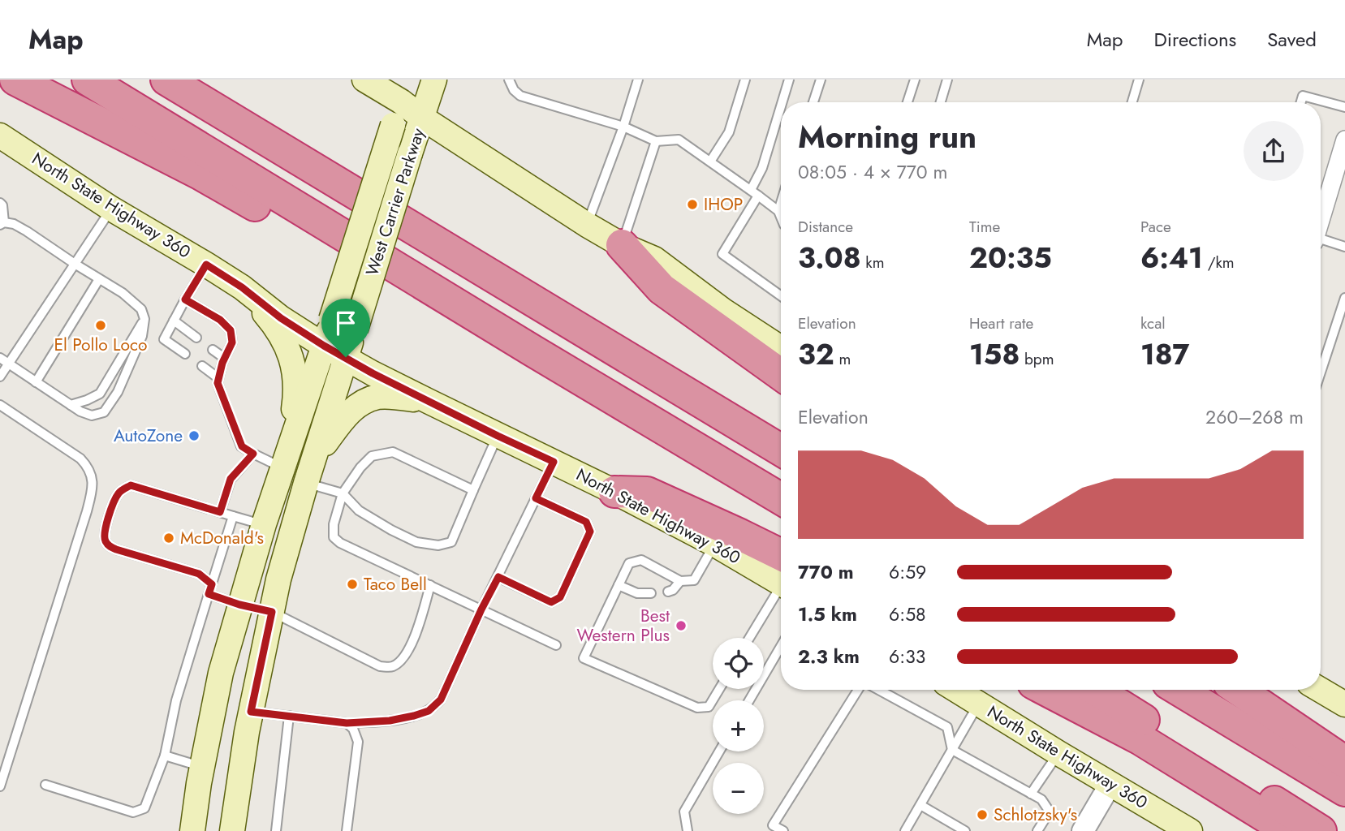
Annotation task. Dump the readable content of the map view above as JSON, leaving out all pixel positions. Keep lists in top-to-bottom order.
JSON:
{
  "streets": {
    "main road": ["West Carrier Parkway", "North State Highway 360"]
  },
  "crossings": [
    ["West Carrier Parkway", "North State Highway 360"]
  ],
  "places": [
    "IHOP",
    "El Pollo Loco",
    "AutoZone",
    "McDonald's",
    "Taco Bell",
    "Best Western Plus",
    "Schlotzsky's"
  ],
  "page": {
    "header": "Map",
    "nav": ["Map", "Directions", "Saved"],
    "heading": ["Morning run", "08:05 · 4 × 770 m"],
    "stats": [
      ["Distance", "3.08 km"],
      ["Time", "20:35"],
      ["Pace", "6:41 /km"],
      ["Elevation", "32 m"],
      ["Heart rate", "158 bpm"],
      ["kcal", "187"]
    ],
    "chart": ["Elevation", "260–268 m"],
    "list": [
      {
        "name": "770 m",
        "note": "6:59"
      },
      {
        "name": "1.5 km",
        "note": "6:58"
      },
      {
        "name": "2.3 km",
        "note": "6:33"
      }
    ],
    "map_buttons": ["+", "−"]
  }
}
